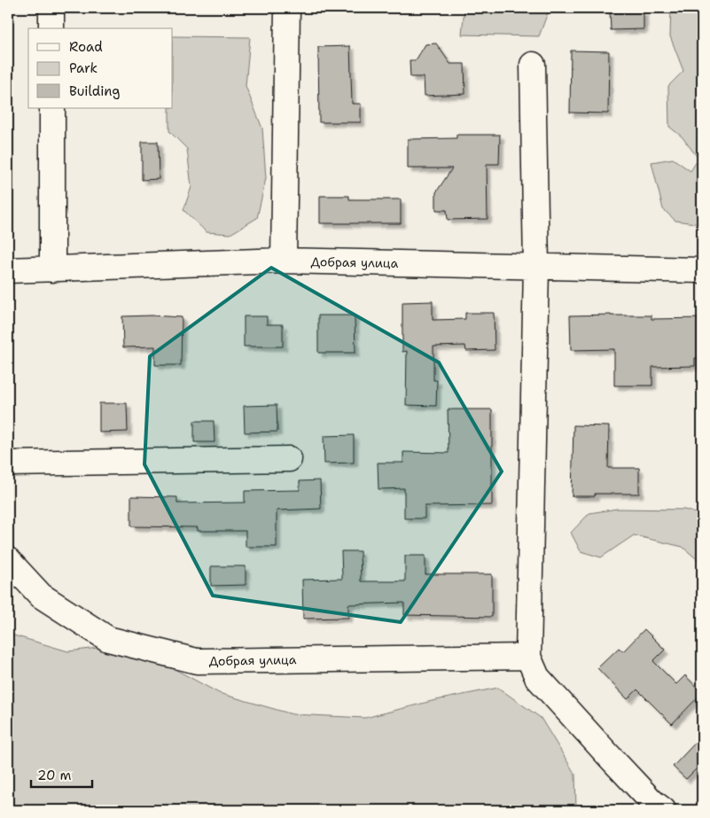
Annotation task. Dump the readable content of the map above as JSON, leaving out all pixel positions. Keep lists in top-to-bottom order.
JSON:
{
  "streets": {
    "street": ["Добрая улица"]
  },
  "legend": ["Road", "Park", "Building"],
  "scale_bar": "20 m"
}
